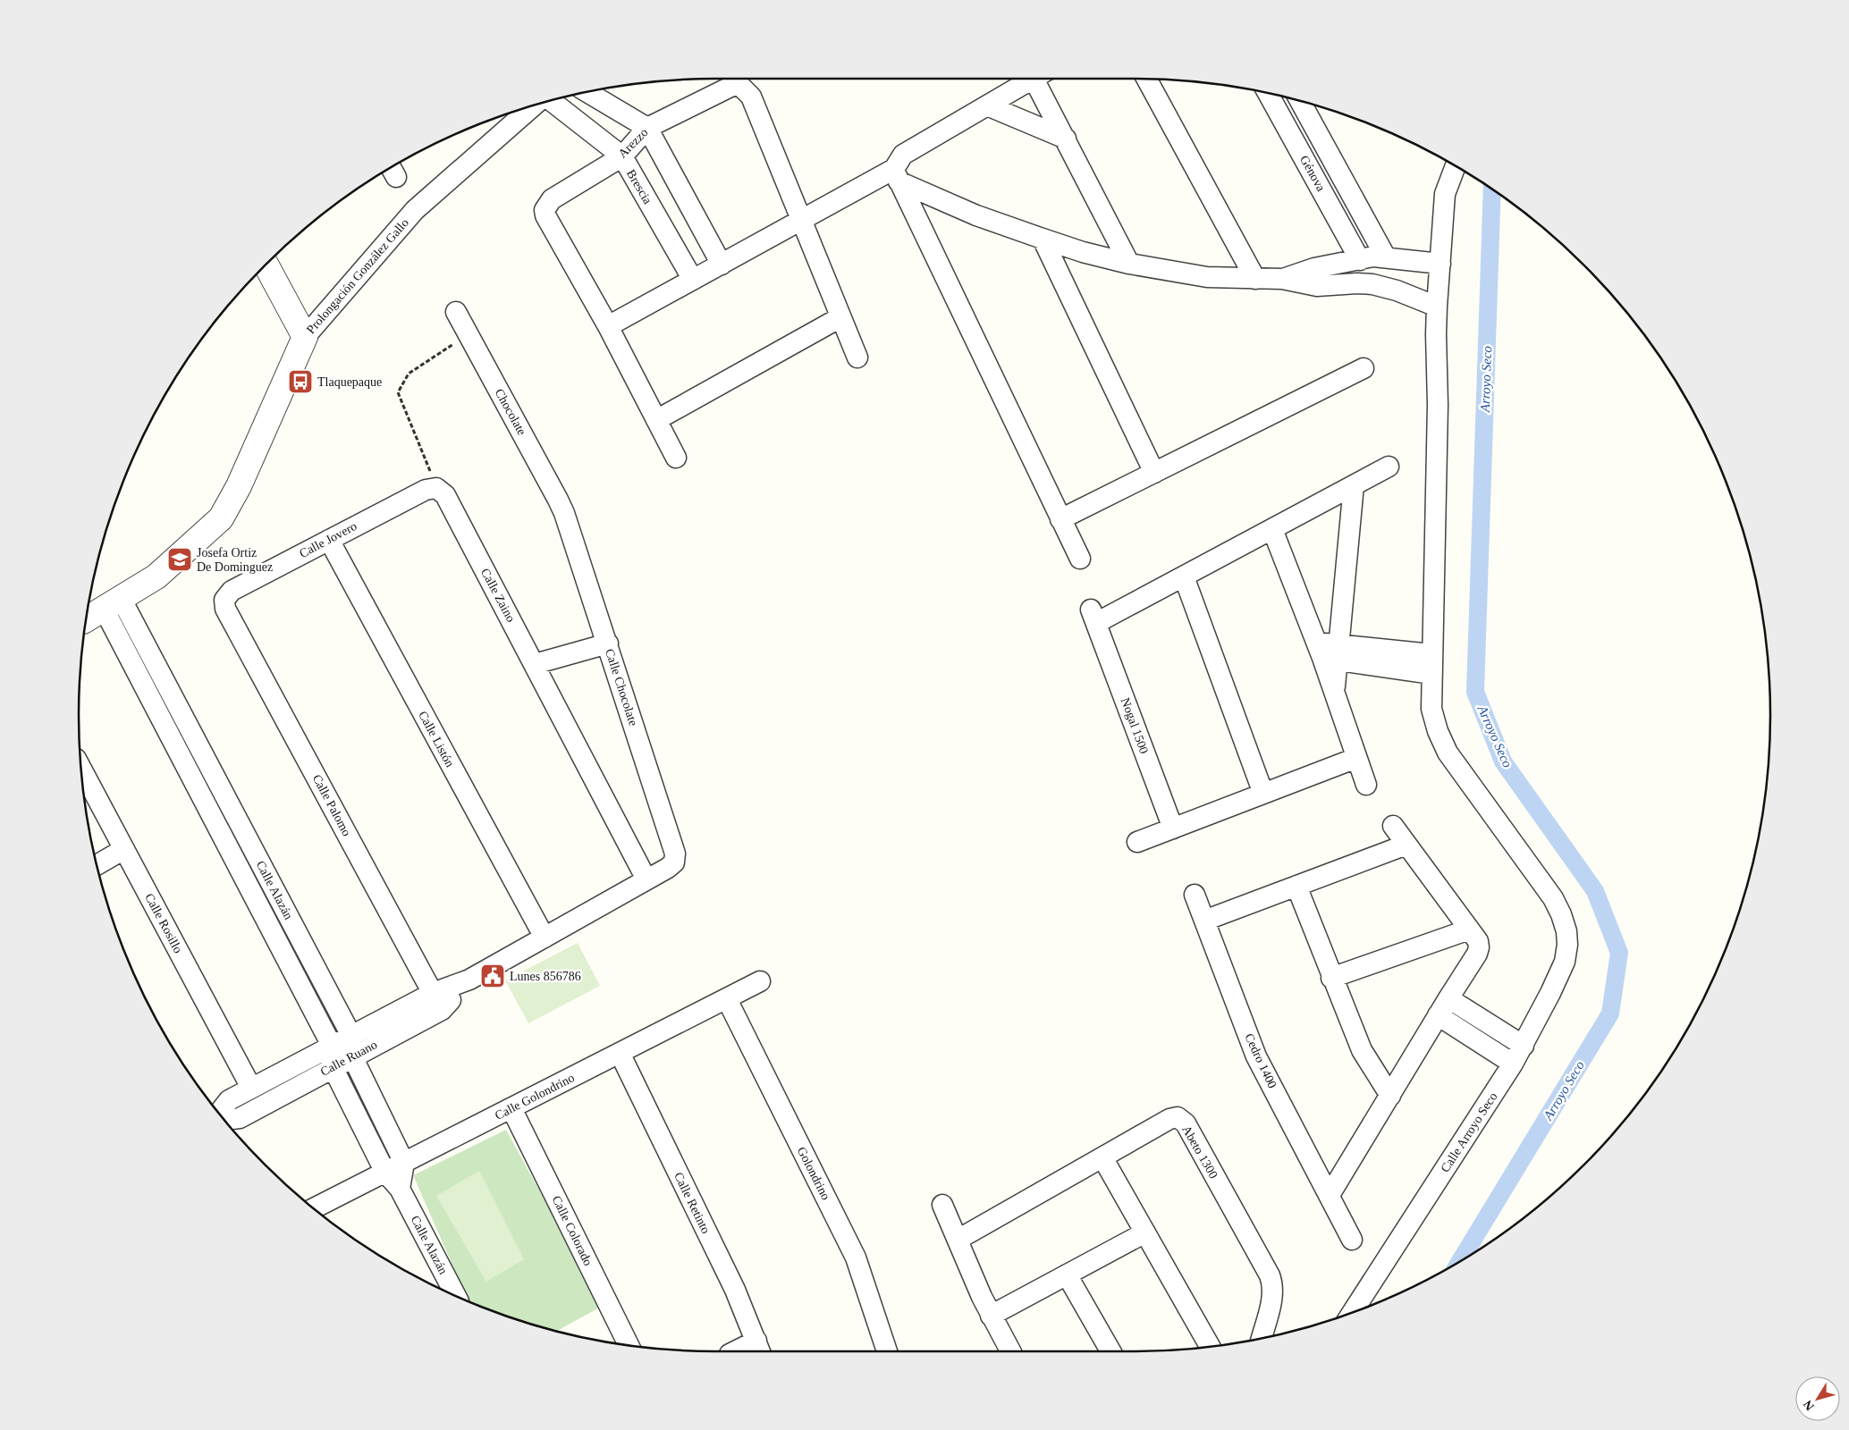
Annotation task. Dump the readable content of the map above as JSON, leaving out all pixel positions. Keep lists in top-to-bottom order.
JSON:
{
  "streets": {
    "street": [
      "Arezzo",
      "Génova",
      "Brescia",
      "Prolongación González Gallo",
      "Chocolate",
      "Calle Jovero",
      "Calle Zaino",
      "Calle Chocolate",
      "Nogal 1500",
      "Calle Listón",
      "Calle Palomo",
      "Calle Alazán",
      "Calle Rosillo",
      "Calle Ruano",
      "Cedro 1400",
      "Calle Golondrino",
      "Calle Arroyo Seco",
      "Abeto 1300",
      "Golondrino",
      "Calle Retinto",
      "Calle Colorado"
    ]
  },
  "crossings": [
    ["Arezzo", "Brescia"],
    ["Prolongación González Gallo", "Calle Alazán"],
    ["Chocolate", "Calle Chocolate"],
    ["Calle Jovero", "Calle Zaino"],
    ["Calle Jovero", "Calle Listón"],
    ["Calle Jovero", "Calle Palomo"],
    ["Calle Zaino", "Calle Ruano"],
    ["Calle Chocolate", "Calle Ruano"],
    ["Calle Listón", "Calle Ruano"],
    ["Calle Palomo", "Calle Ruano"],
    ["Calle Alazán", "Calle Ruano"],
    ["Calle Alazán", "Calle Golondrino"],
    ["Calle Rosillo", "Calle Ruano"],
    ["Calle Golondrino", "Golondrino"],
    ["Calle Golondrino", "Calle Retinto"],
    ["Calle Golondrino", "Calle Colorado"]
  ],
  "water": ["Arroyo Seco"],
  "places": {
    "bus stop": ["Tlaquepaque"],
    "school or university": ["Josefa Ortiz De Dominguez"],
    "public building": ["Lunes 856786"]
  },
  "north": "bottom left"
}
